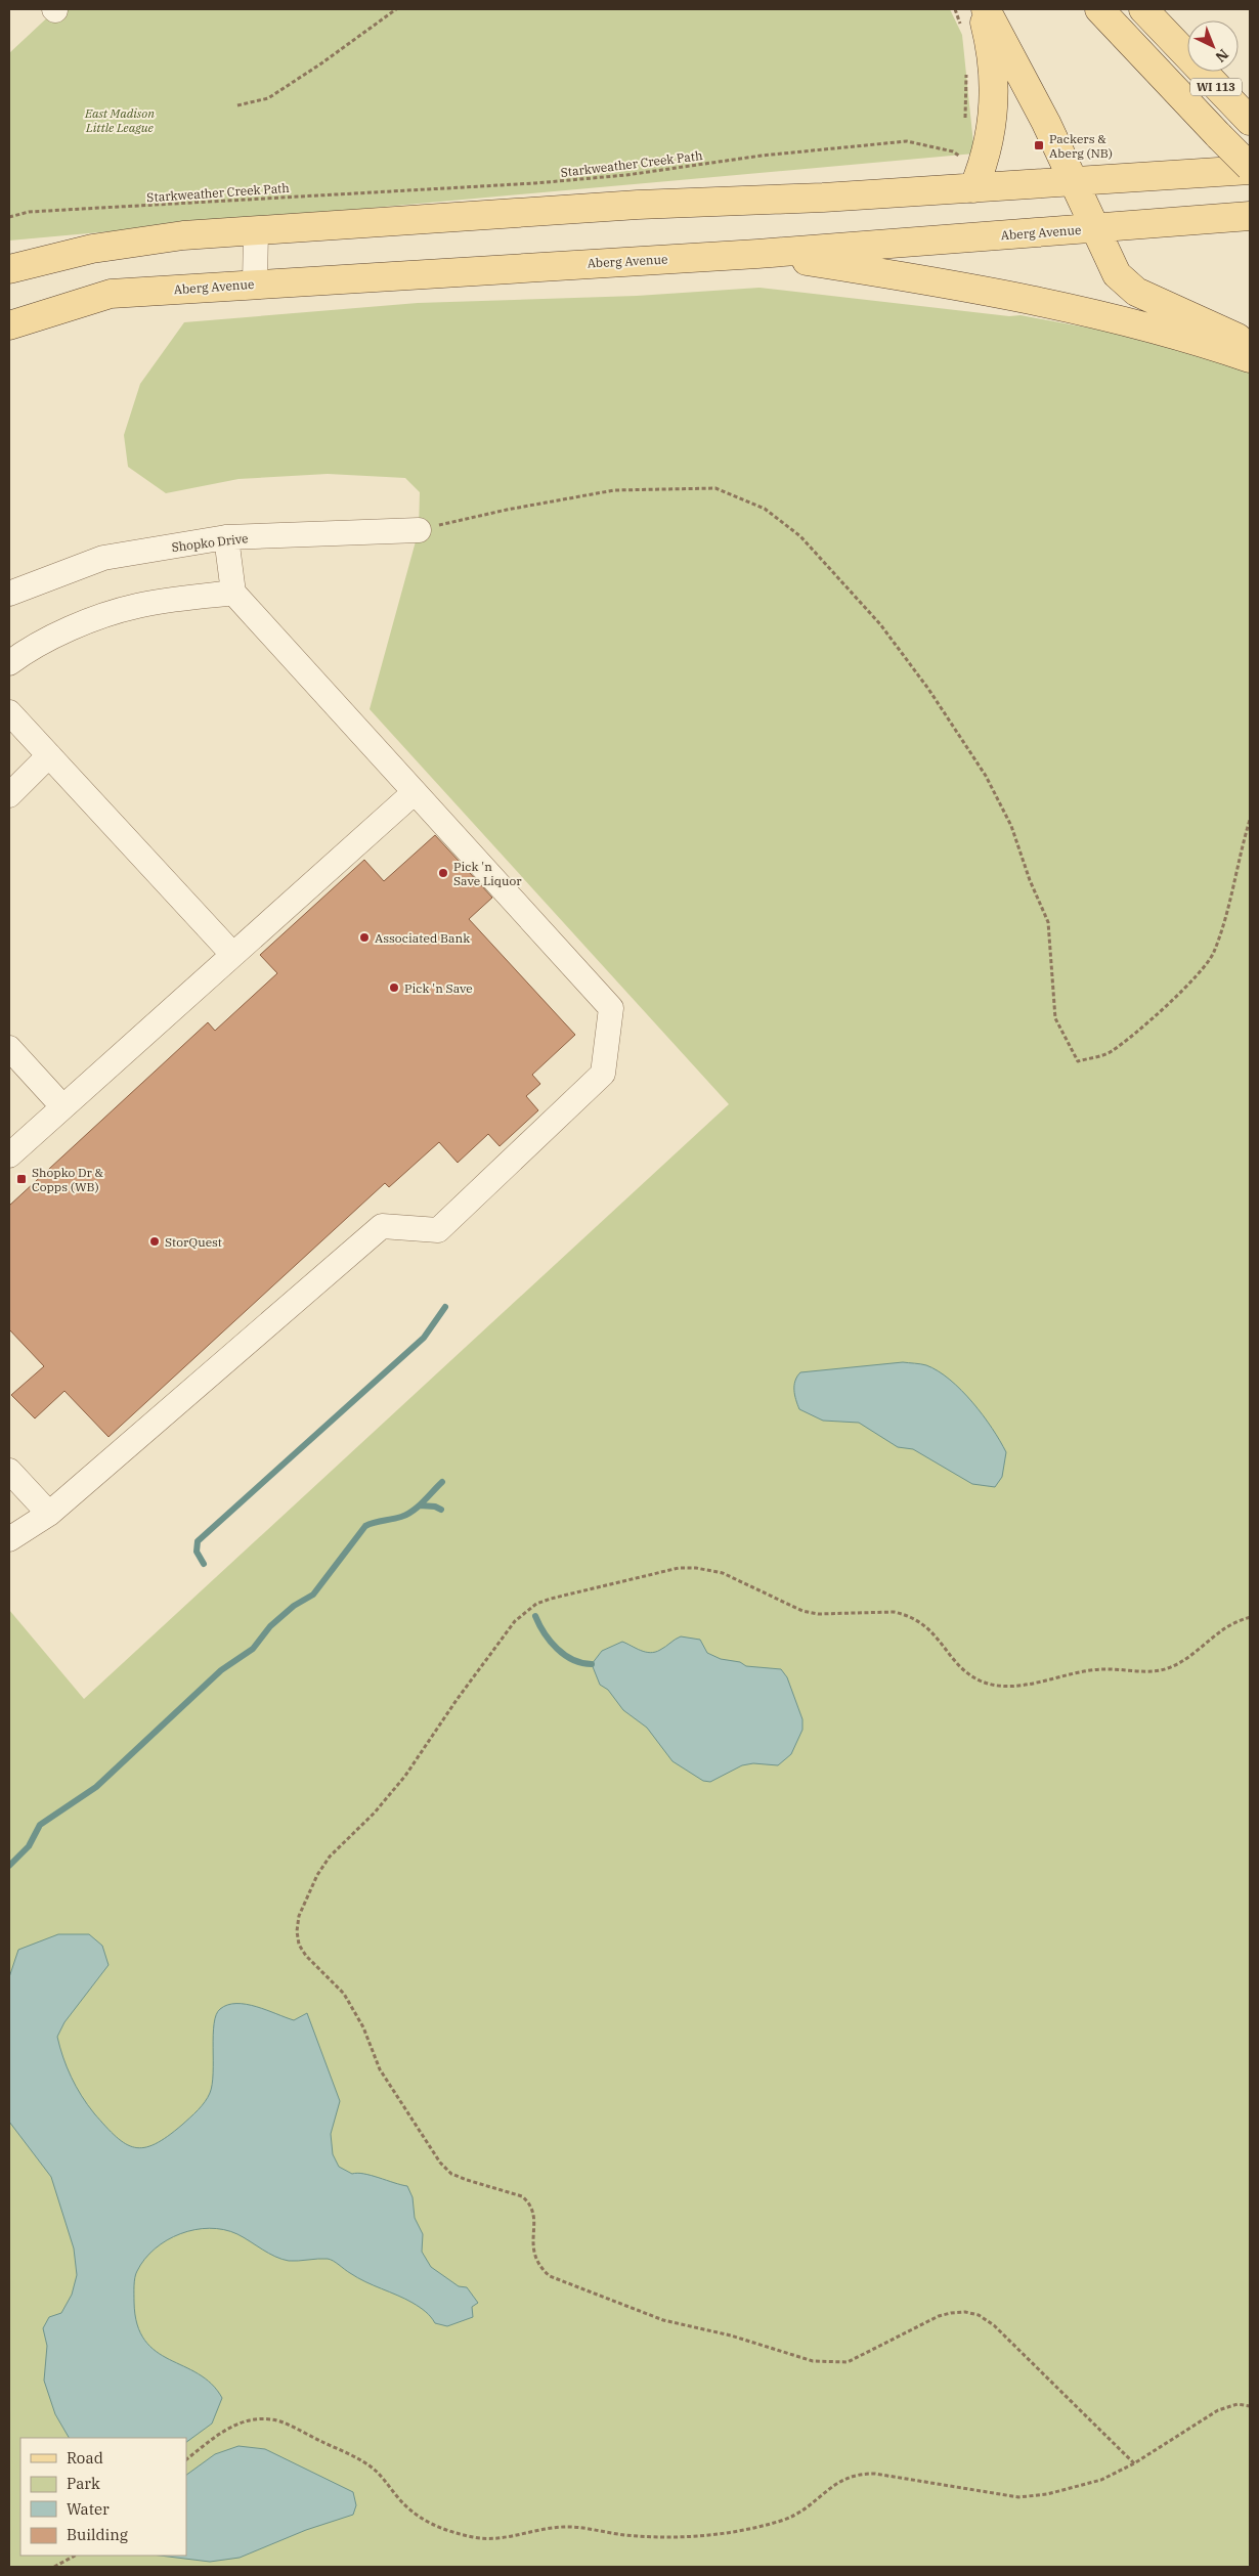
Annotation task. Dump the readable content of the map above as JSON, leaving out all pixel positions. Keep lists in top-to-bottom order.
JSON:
{
  "streets": {
    "main road": ["WI 113", "Aberg Avenue"],
    "street": ["Shopko Drive"],
    "path": ["Starkweather Creek Path"]
  },
  "parks": ["East Madison Little League"],
  "places": {
    "transit": ["Packers & Aberg (NB)", "Shopko Dr & Copps (WB)"],
    "other": [
      "Pick 'n Save Liquor",
      "Associated Bank",
      "Pick 'n Save",
      "StorQuest"
    ]
  },
  "legend": [
    "Road",
    "Park",
    "Water",
    "Building"
  ],
  "north": "bottom right"
}
